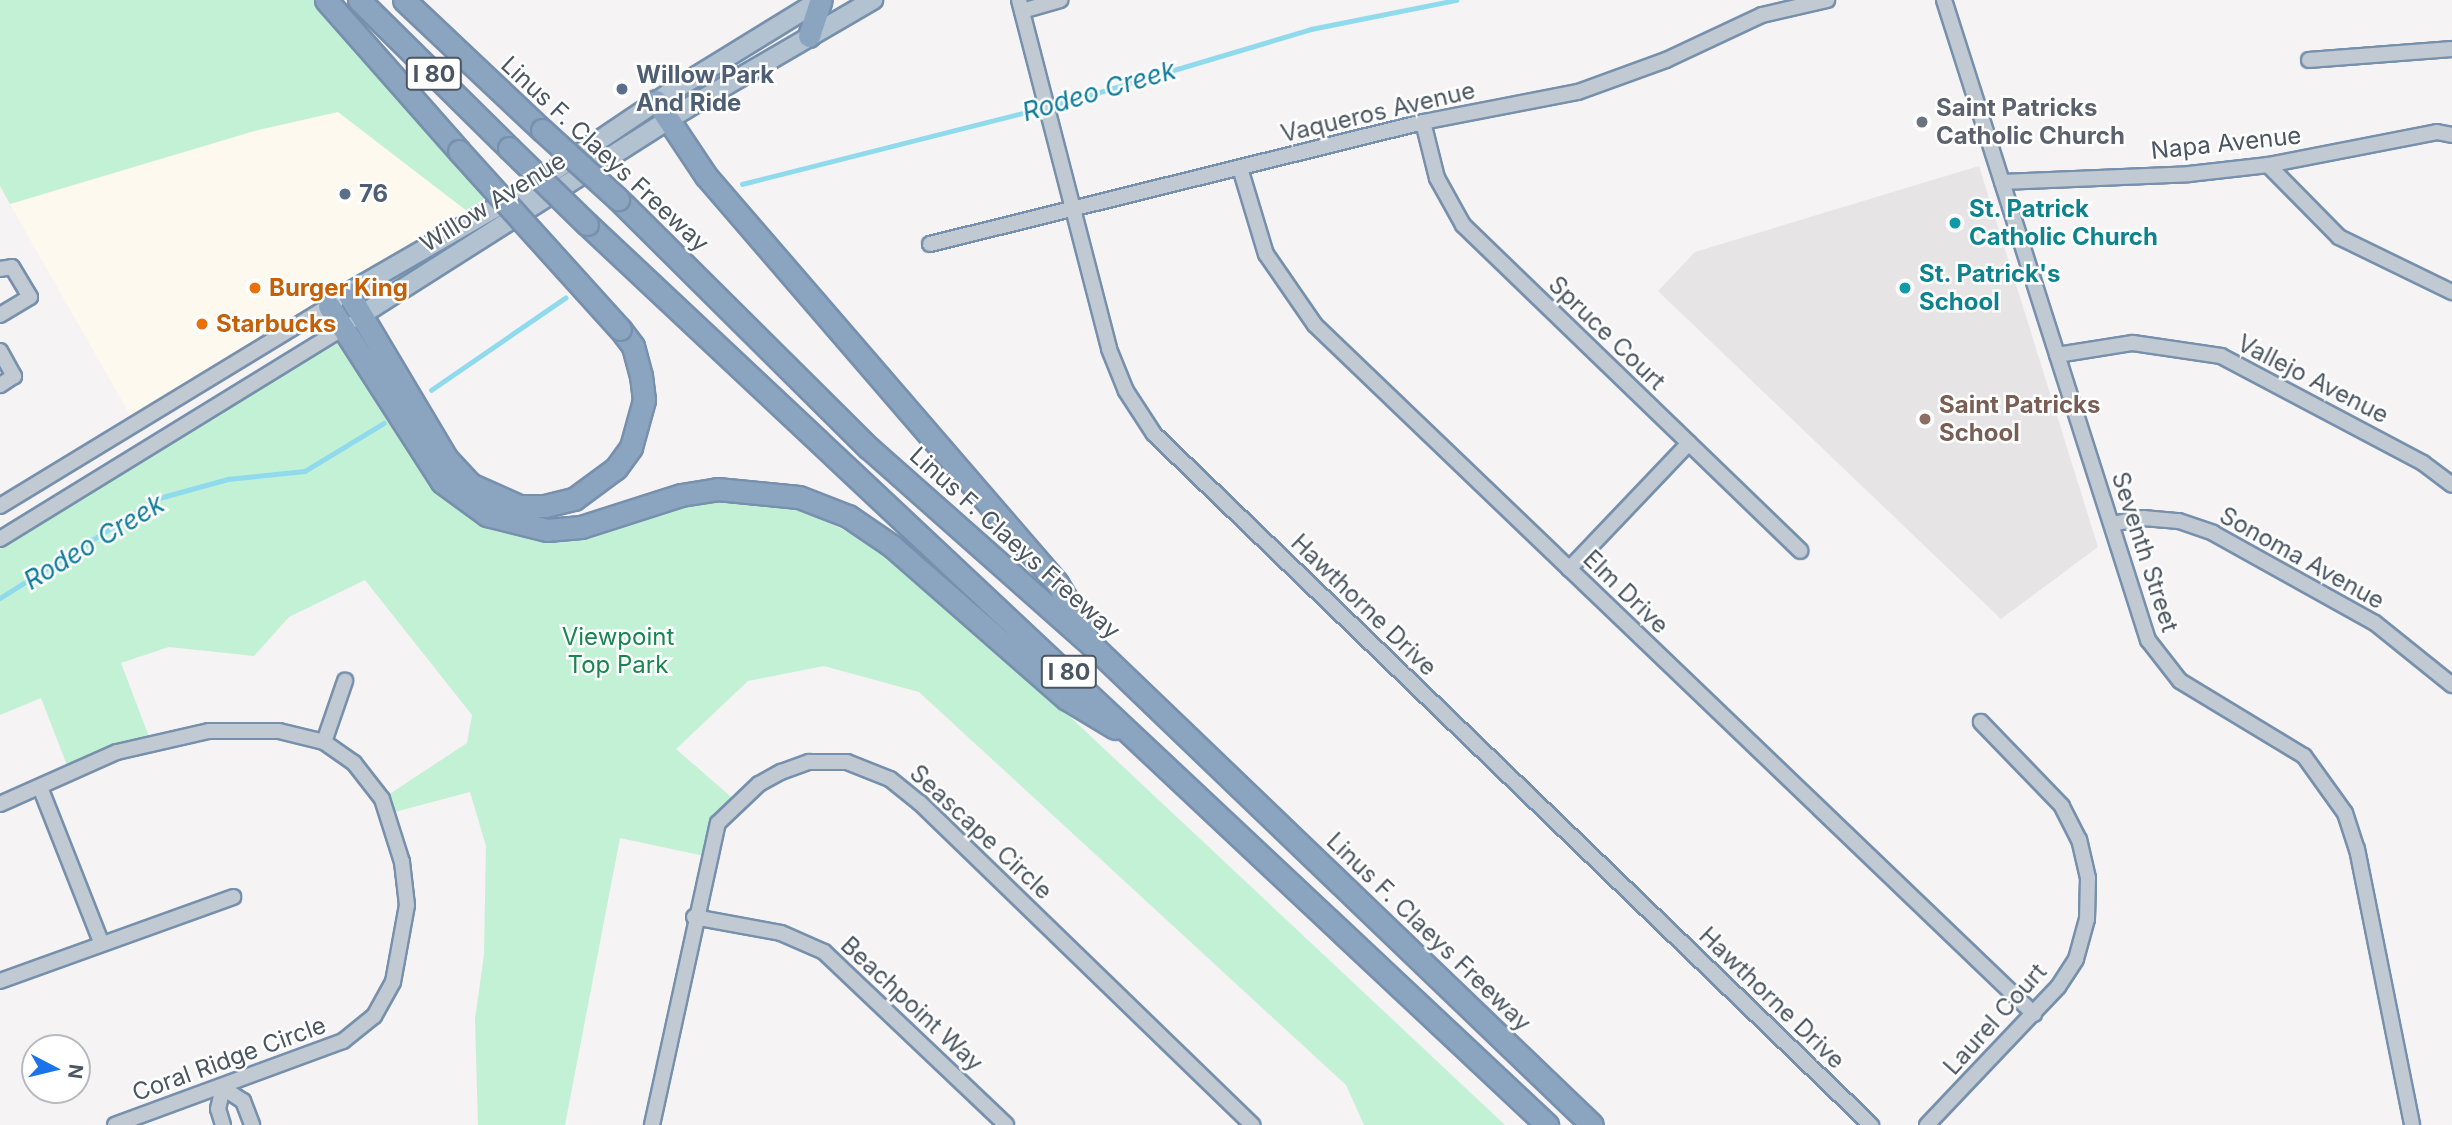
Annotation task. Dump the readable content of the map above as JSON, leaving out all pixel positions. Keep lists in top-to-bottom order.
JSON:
{
  "streets": {
    "highway": ["I 80", "Linus F. Claeys Freeway"],
    "main road": ["Willow Avenue"],
    "street": [
      "Vaqueros Avenue",
      "Napa Avenue",
      "Spruce Court",
      "Vallejo Avenue",
      "Seventh Street",
      "Sonoma Avenue",
      "Elm Drive",
      "Hawthorne Drive",
      "Seascape Circle",
      "Beachpoint Way",
      "Laurel Court",
      "Coral Ridge Circle"
    ]
  },
  "crossings": [
    ["Vaqueros Avenue", "Spruce Court"],
    ["Vaqueros Avenue", "Elm Drive"],
    ["Vaqueros Avenue", "Hawthorne Drive"],
    ["Napa Avenue", "Seventh Street"],
    ["Vallejo Avenue", "Seventh Street"],
    ["Seventh Street", "Sonoma Avenue"],
    ["Elm Drive", "Laurel Court"],
    ["Seascape Circle", "Beachpoint Way"]
  ],
  "water": ["Rodeo Creek"],
  "parks": ["Viewpoint Top Park"],
  "places": [
    "Willow Park And Ride",
    "Saint Patricks Catholic Church",
    "76",
    "St. Patrick Catholic Church",
    "Burger King",
    "St. Patrick's School",
    "Starbucks",
    "Saint Patricks School"
  ],
  "north": "right"
}
